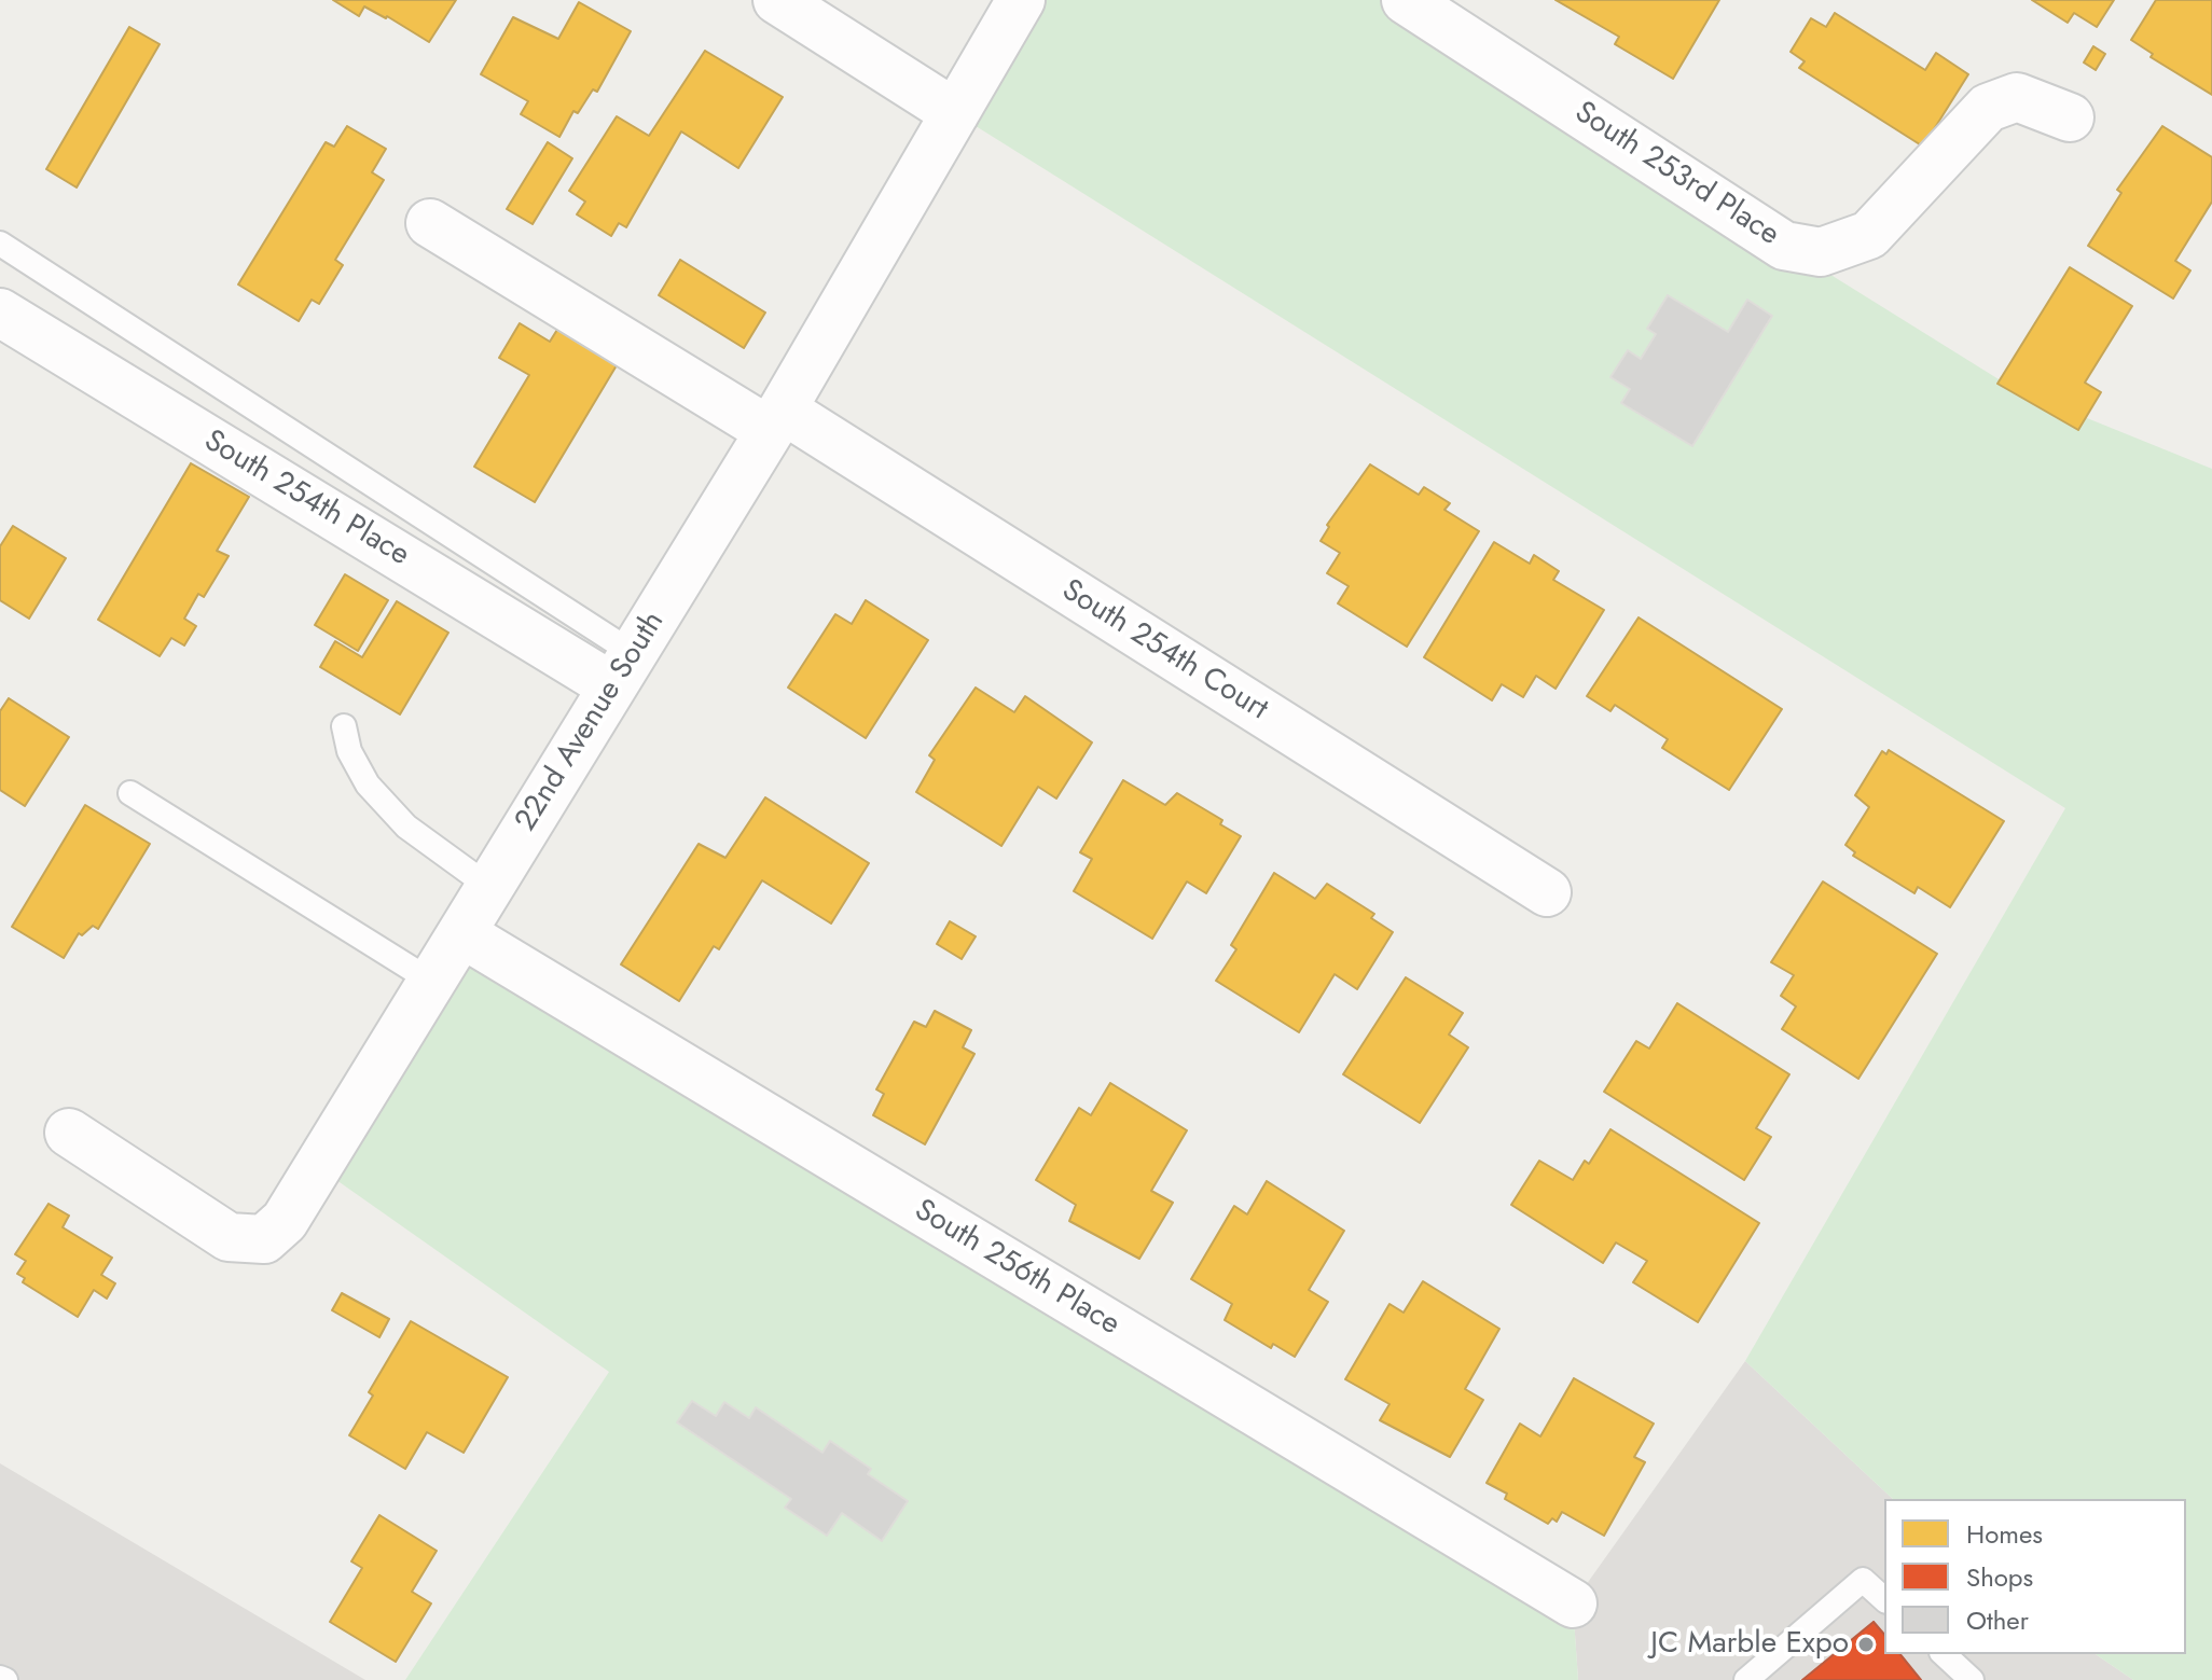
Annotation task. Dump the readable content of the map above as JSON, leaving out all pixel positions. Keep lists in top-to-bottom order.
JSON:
{
  "streets": {
    "street": [
      "South 253rd Place",
      "South 254th Place",
      "South 254th Court",
      "22nd Avenue South",
      "South 256th Place"
    ]
  },
  "crossings": [
    ["South 254th Place", "22nd Avenue South"],
    ["South 254th Court", "22nd Avenue South"],
    ["22nd Avenue South", "South 256th Place"]
  ],
  "places": ["JC Marble Expo"],
  "legend": ["Homes", "Shops", "Other"]
}
